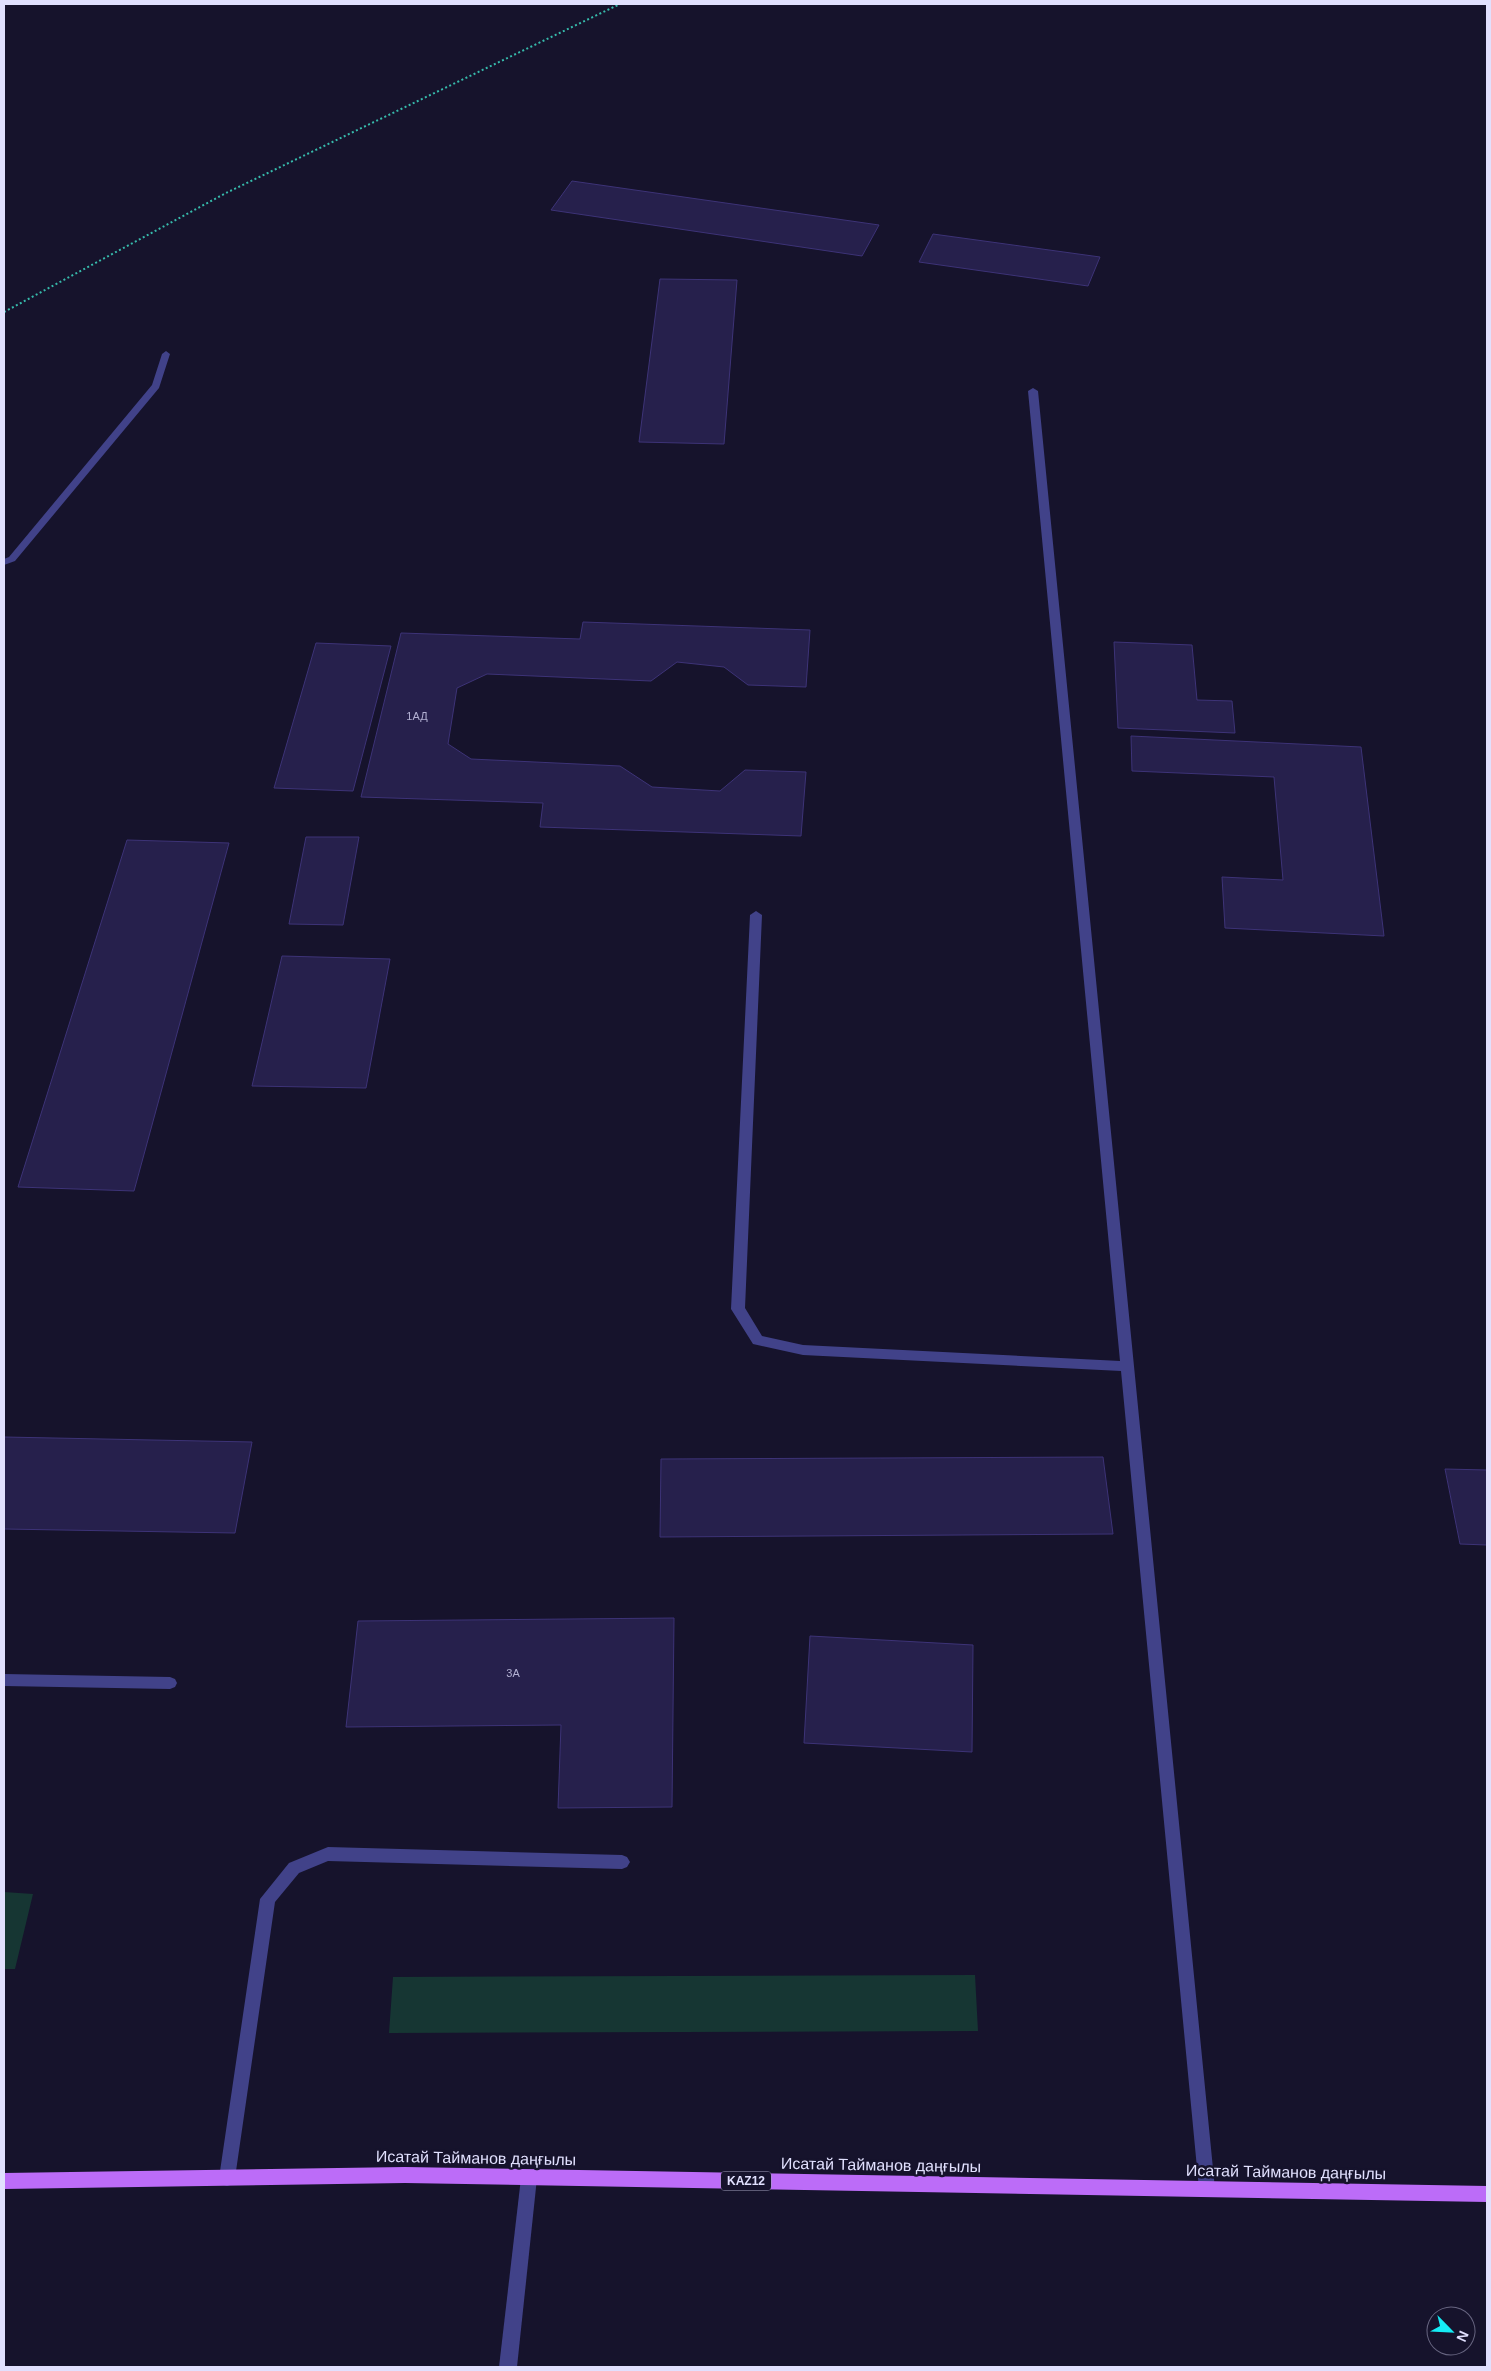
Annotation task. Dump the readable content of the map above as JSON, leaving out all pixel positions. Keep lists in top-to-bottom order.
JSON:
{
  "streets": {
    "main road": ["Исатай Тайманов даңғылы", "KAZ12"]
  },
  "house_numbers": ["1АД", "3А"],
  "north": "bottom right"
}
